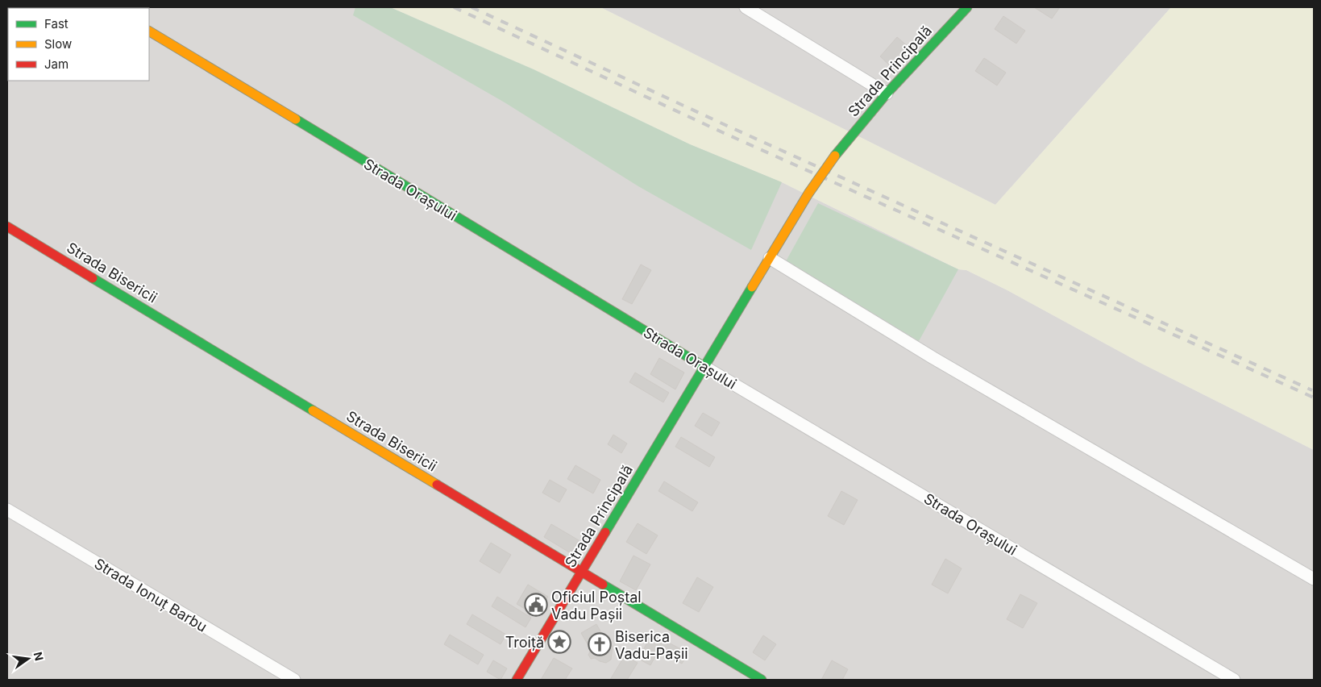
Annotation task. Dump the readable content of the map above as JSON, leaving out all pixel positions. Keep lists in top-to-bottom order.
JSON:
{
  "streets": {
    "main road": ["Strada Principală", "Strada Orașului", "Strada Bisericii"],
    "street": ["Strada Ionuț Barbu"]
  },
  "crossings": [
    ["Strada Principală", "Strada Orașului"],
    ["Strada Principală", "Strada Bisericii"]
  ],
  "places": {
    "public building": ["Oficiul Poștal Vadu Pașii"],
    "place": ["Troiță"],
    "church": ["Biserica Vadu-Pașii"]
  },
  "legend": ["Fast", "Slow", "Jam"],
  "north": "right"
}
